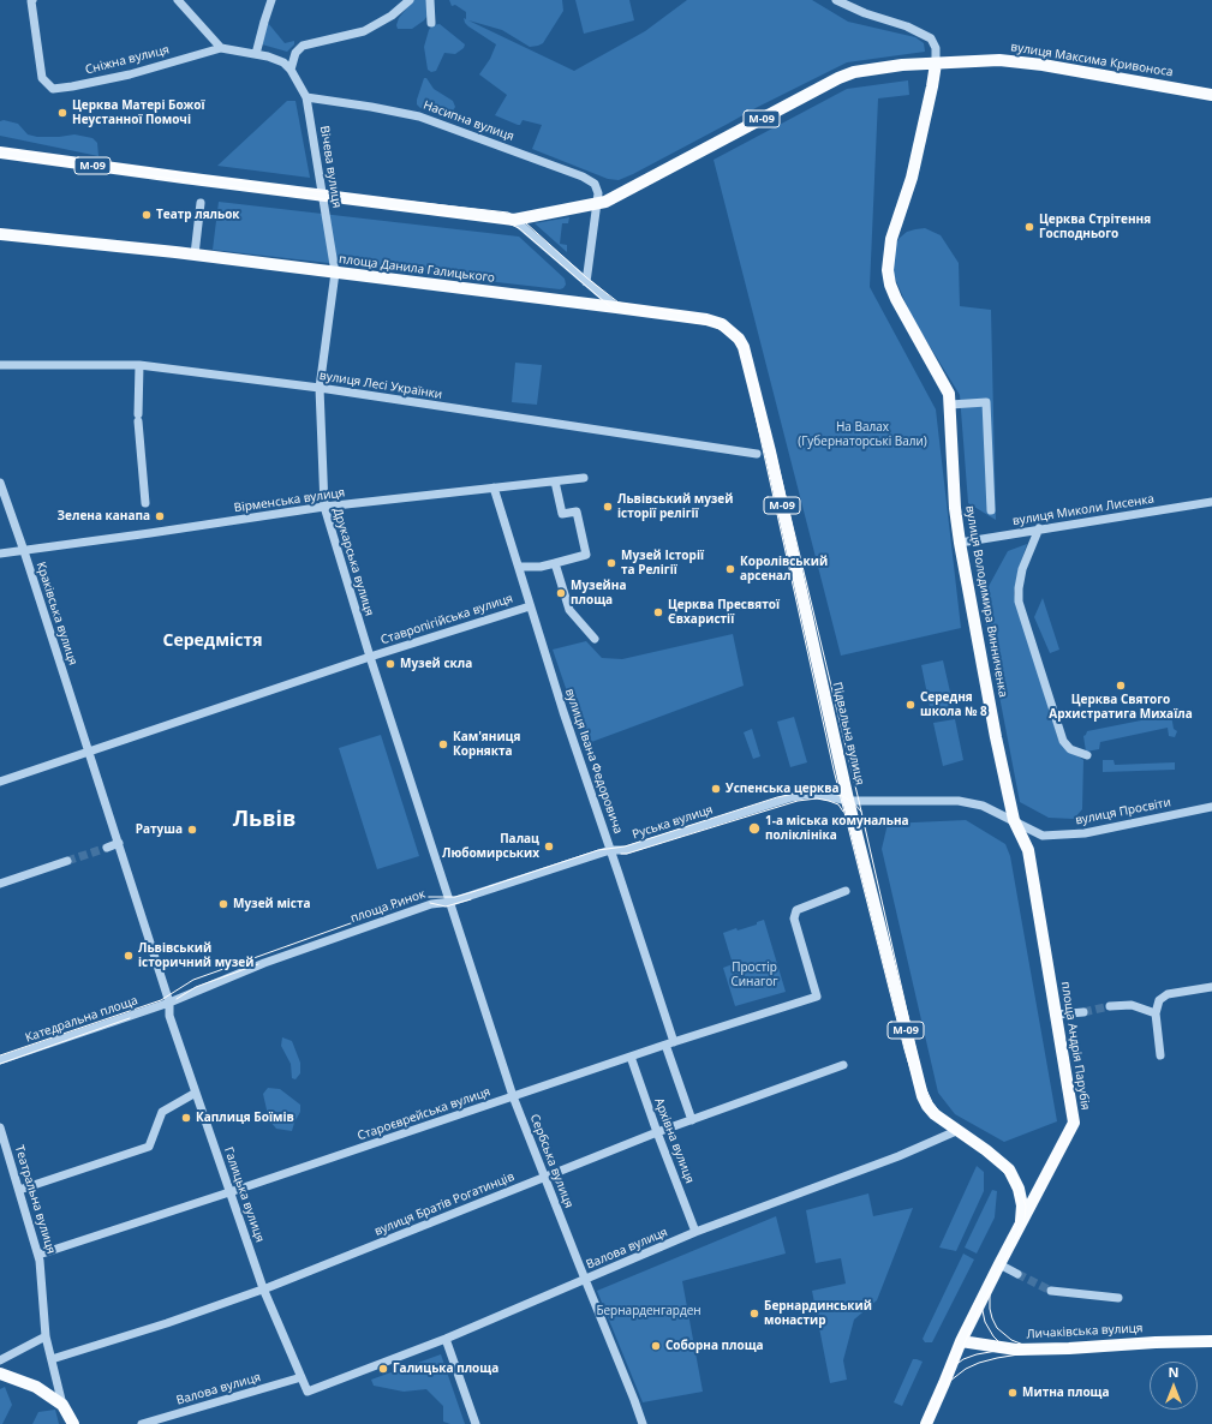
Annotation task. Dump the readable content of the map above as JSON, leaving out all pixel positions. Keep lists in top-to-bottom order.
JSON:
{
  "streets": {
    "main road": [
      "вулиця Максима Кривоноса",
      "М-09",
      "площа Данила Галицького",
      "вулиця Володимира Винниченка",
      "Підвальна вулиця",
      "площа Андрія Парубія",
      "Личаківська вулиця"
    ],
    "street": [
      "Сніжна вулиця",
      "Насипна вулиця",
      "Вічева вулиця",
      "вулиця Лесі Українки",
      "Вірменська вулиця",
      "вулиця Миколи Лисенка",
      "Друкарська вулиця",
      "Краківська вулиця",
      "Ставропігійська вулиця",
      "вулиця Івана Федоровича",
      "вулиця Просвіти",
      "Руська вулиця",
      "площа Ринок",
      "Катедральна площа",
      "Староєврейська вулиця",
      "Архівна вулиця",
      "Сербська вулиця",
      "Галицька вулиця",
      "Театральна вулиця",
      "вулиця Братів Рогатинців",
      "Валова вулиця"
    ]
  },
  "crossings": [
    ["вулиця Максима Кривоноса", "М-09"],
    ["вулиця Максима Кривоноса", "Насипна вулиця"],
    ["вулиця Максима Кривоноса", "вулиця Володимира Винниченка"],
    ["М-09", "Насипна вулиця"],
    ["М-09", "Вічева вулиця"],
    ["Насипна вулиця", "Вічева вулиця"],
    ["Вічева вулиця", "площа Данила Галицького"],
    ["Вічева вулиця", "Друкарська вулиця"],
    ["площа Данила Галицького", "Друкарська вулиця"],
    ["площа Данила Галицького", "Підвальна вулиця"],
    ["вулиця Лесі Українки", "Друкарська вулиця"],
    ["Вірменська вулиця", "Друкарська вулиця"],
    ["Вірменська вулиця", "Краківська вулиця"],
    ["Вірменська вулиця", "вулиця Івана Федоровича"],
    ["вулиця Миколи Лисенка", "вулиця Володимира Винниченка"],
    ["Друкарська вулиця", "Ставропігійська вулиця"],
    ["вулиця Володимира Винниченка", "вулиця Просвіти"],
    ["вулиця Володимира Винниченка", "площа Андрія Парубія"],
    ["Ставропігійська вулиця", "вулиця Івана Федоровича"],
    ["Підвальна вулиця", "Руська вулиця"],
    ["Підвальна вулиця", "площа Андрія Парубія"],
    ["Підвальна вулиця", "Валова вулиця"],
    ["вулиця Івана Федоровича", "Руська вулиця"],
    ["вулиця Івана Федоровича", "Староєврейська вулиця"],
    ["вулиця Івана Федоровича", "вулиця Братів Рогатинців"],
    ["вулиця Просвіти", "площа Андрія Парубія"],
    ["Руська вулиця", "площа Ринок"],
    ["Руська вулиця", "Сербська вулиця"],
    ["площа Ринок", "Катедральна площа"],
    ["площа Ринок", "Сербська вулиця"],
    ["площа Ринок", "Галицька вулиця"],
    ["Катедральна площа", "Галицька вулиця"],
    ["площа Андрія Парубія", "Личаківська вулиця"],
    ["Староєврейська вулиця", "Архівна вулиця"],
    ["Староєврейська вулиця", "Сербська вулиця"],
    ["Староєврейська вулиця", "Галицька вулиця"],
    ["Староєврейська вулиця", "Театральна вулиця"],
    ["Архівна вулиця", "вулиця Братів Рогатинців"],
    ["Архівна вулиця", "Валова вулиця"],
    ["Сербська вулиця", "вулиця Братів Рогатинців"],
    ["Сербська вулиця", "Валова вулиця"],
    ["Галицька вулиця", "вулиця Братів Рогатинців"],
    ["Галицька вулиця", "Валова вулиця"],
    ["Театральна вулиця", "вулиця Братів Рогатинців"]
  ],
  "districts": ["Середмістя", "Львів"],
  "parks": ["На Валах (Губернаторські Вали)", "Простір Синагог", "Бернарденгарден"],
  "places": [
    "Церква Матері Божої Неустанної Помочі",
    "Театр ляльок",
    "Церква Стрітення Господнього",
    "Львівський музей історії релігії",
    "Зелена канапа",
    "Музей Історії та Релігії",
    "Королівський арсенал",
    "Музейна площа",
    "Церква Пресвятої Євхаристії",
    "Музей скла",
    "Церква Святого Архистратига Михаїла",
    "Середня школа № 8",
    "Кам'яниця Корнякта",
    "Успенська церква",
    "1-а міська комунальна поліклініка",
    "Ратуша",
    "Палац Любомирських",
    "Музей міста",
    "Львівський історичний музей",
    "Каплиця Боїмів",
    "Бернардинський монастир",
    "Соборна площа",
    "Галицька площа",
    "Митна площа"
  ],
  "north": "top"
}
